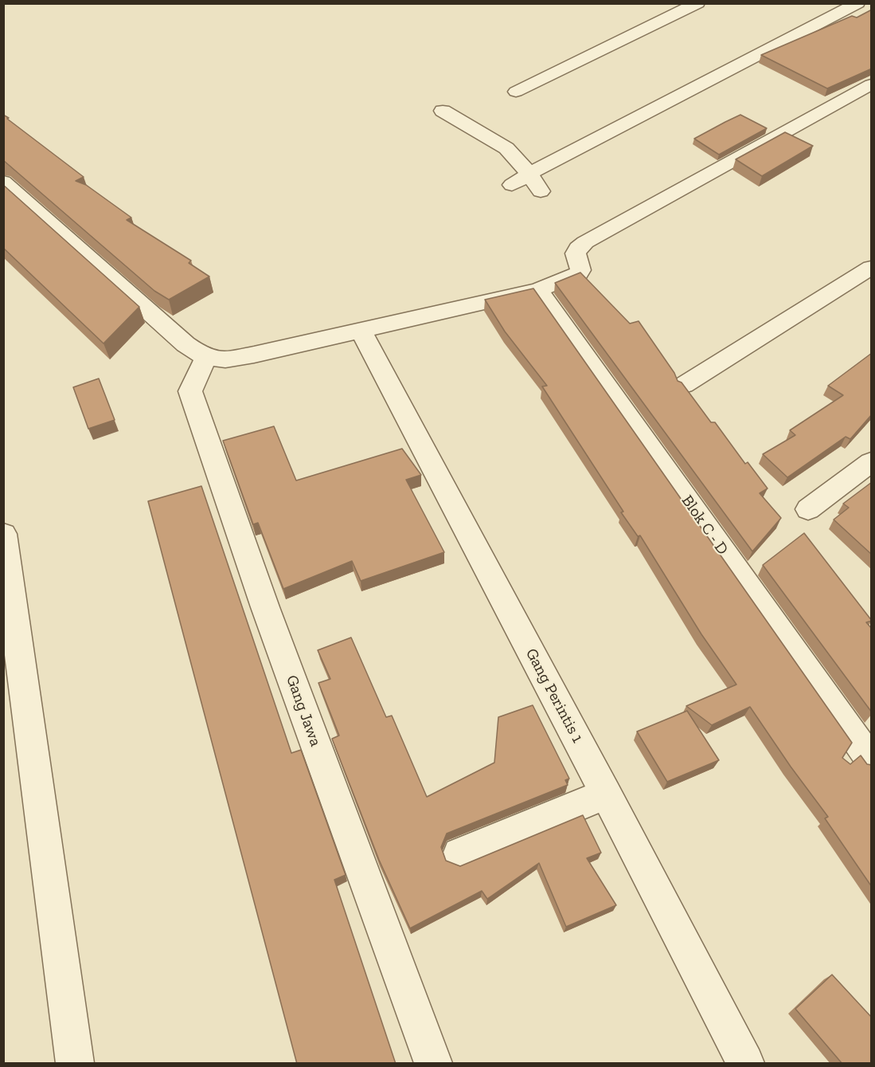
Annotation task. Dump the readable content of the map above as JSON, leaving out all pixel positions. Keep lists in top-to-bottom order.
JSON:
{
  "streets": {
    "street": ["Blok C - D", "Gang Perintis 1", "Gang Jawa"]
  }
}
